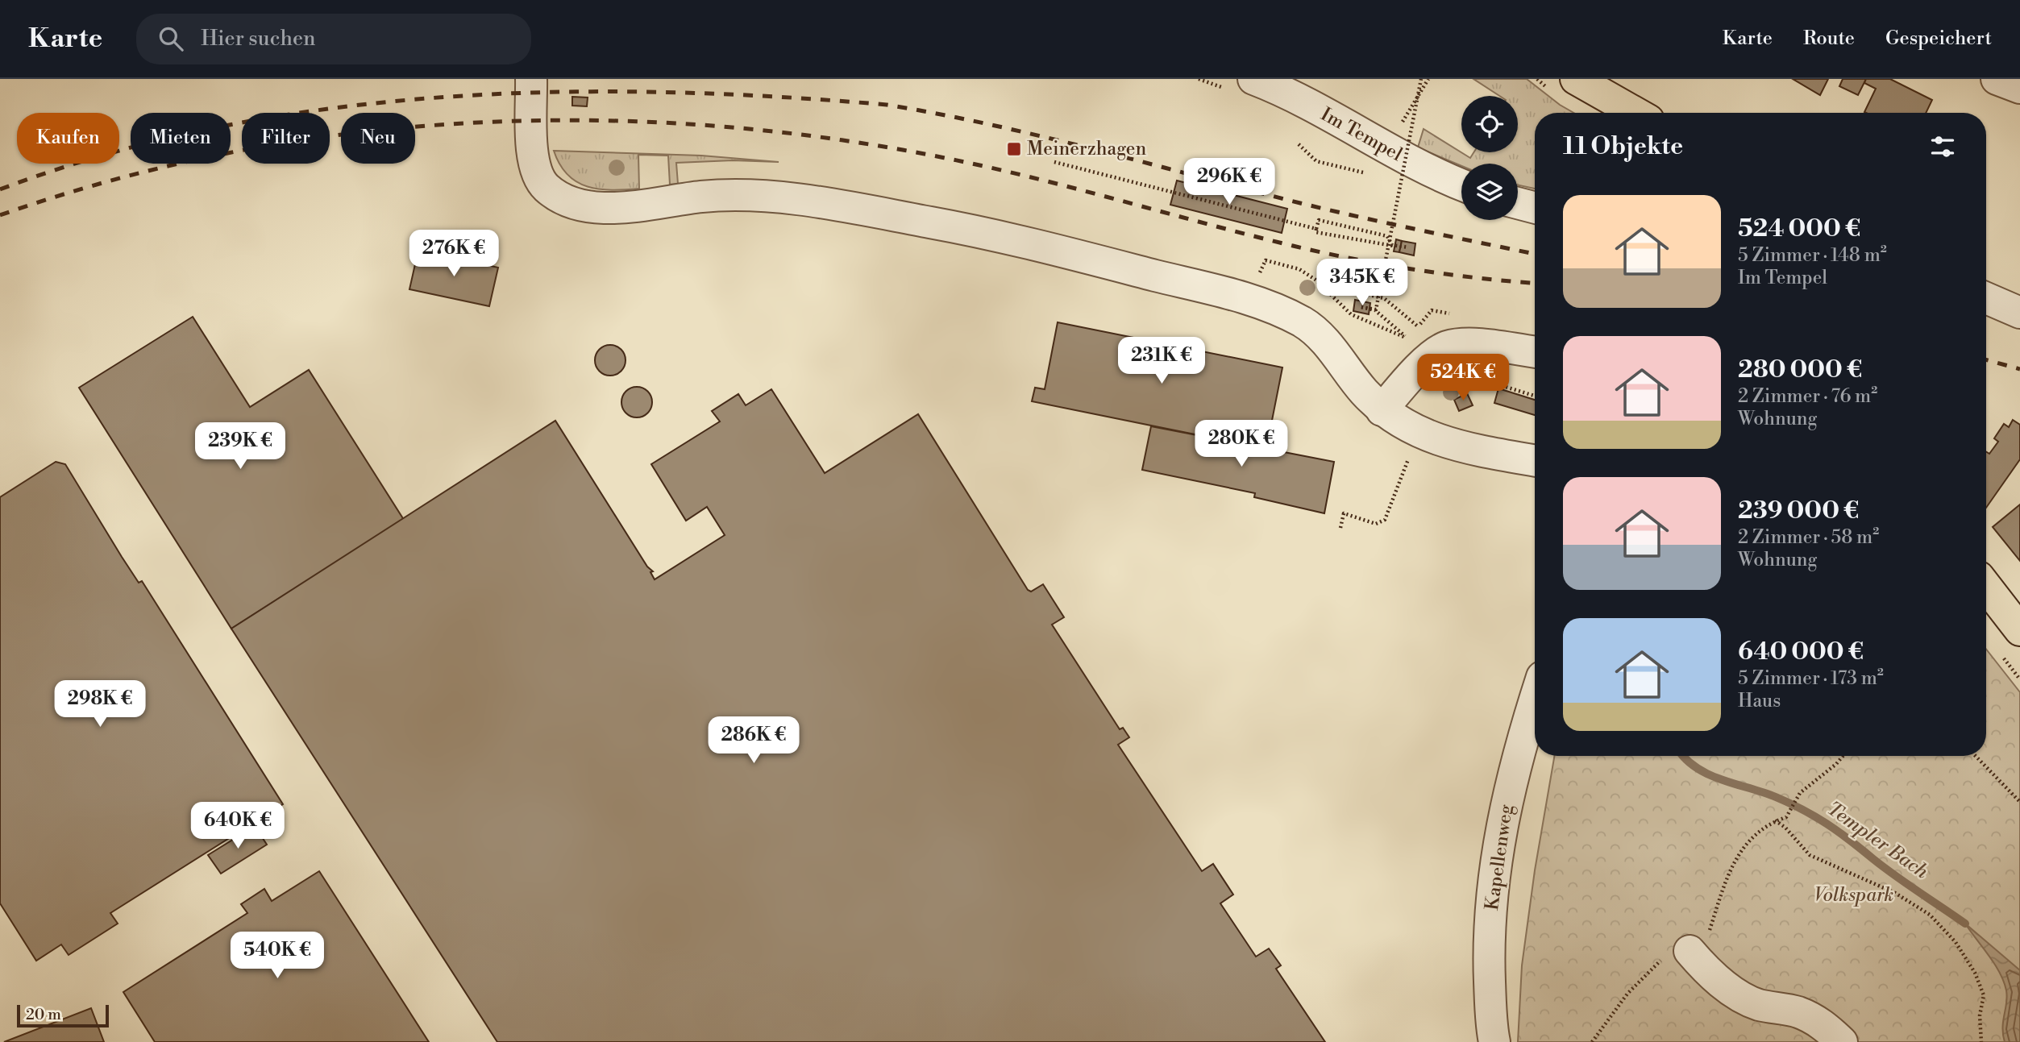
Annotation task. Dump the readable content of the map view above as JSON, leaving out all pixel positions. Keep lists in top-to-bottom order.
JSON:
{
  "streets": {
    "street": ["Im Tempel", "Kapellenweg"]
  },
  "water": ["Templer Bach"],
  "parks": ["Volkspark"],
  "places": {
    "transit": ["Meinerzhagen"]
  },
  "scale_bar": "20 m",
  "page": {
    "header": "Karte",
    "search": "Hier suchen",
    "nav": ["Karte", "Route", "Gespeichert"],
    "chip": [
      "Kaufen",
      "Mieten",
      "Filter",
      "Neu"
    ],
    "heading": "11 Objekte",
    "price": [
      "296K €",
      "276K €",
      "345K €",
      "231K €",
      "524K €",
      "280K €",
      "239K €",
      "298K €",
      "286K €",
      "640K €",
      "540K €"
    ],
    "list": [
      {
        "name": "524 000 €",
        "note": "5 Zimmer · 148 m² · Im Tempel"
      },
      {
        "name": "280 000 €",
        "note": "2 Zimmer · 76 m² · Wohnung"
      },
      {
        "name": "239 000 €",
        "note": "2 Zimmer · 58 m² · Wohnung"
      },
      {
        "name": "640 000 €",
        "note": "5 Zimmer · 173 m² · Haus"
      }
    ],
    "scale": "20 m"
  }
}
